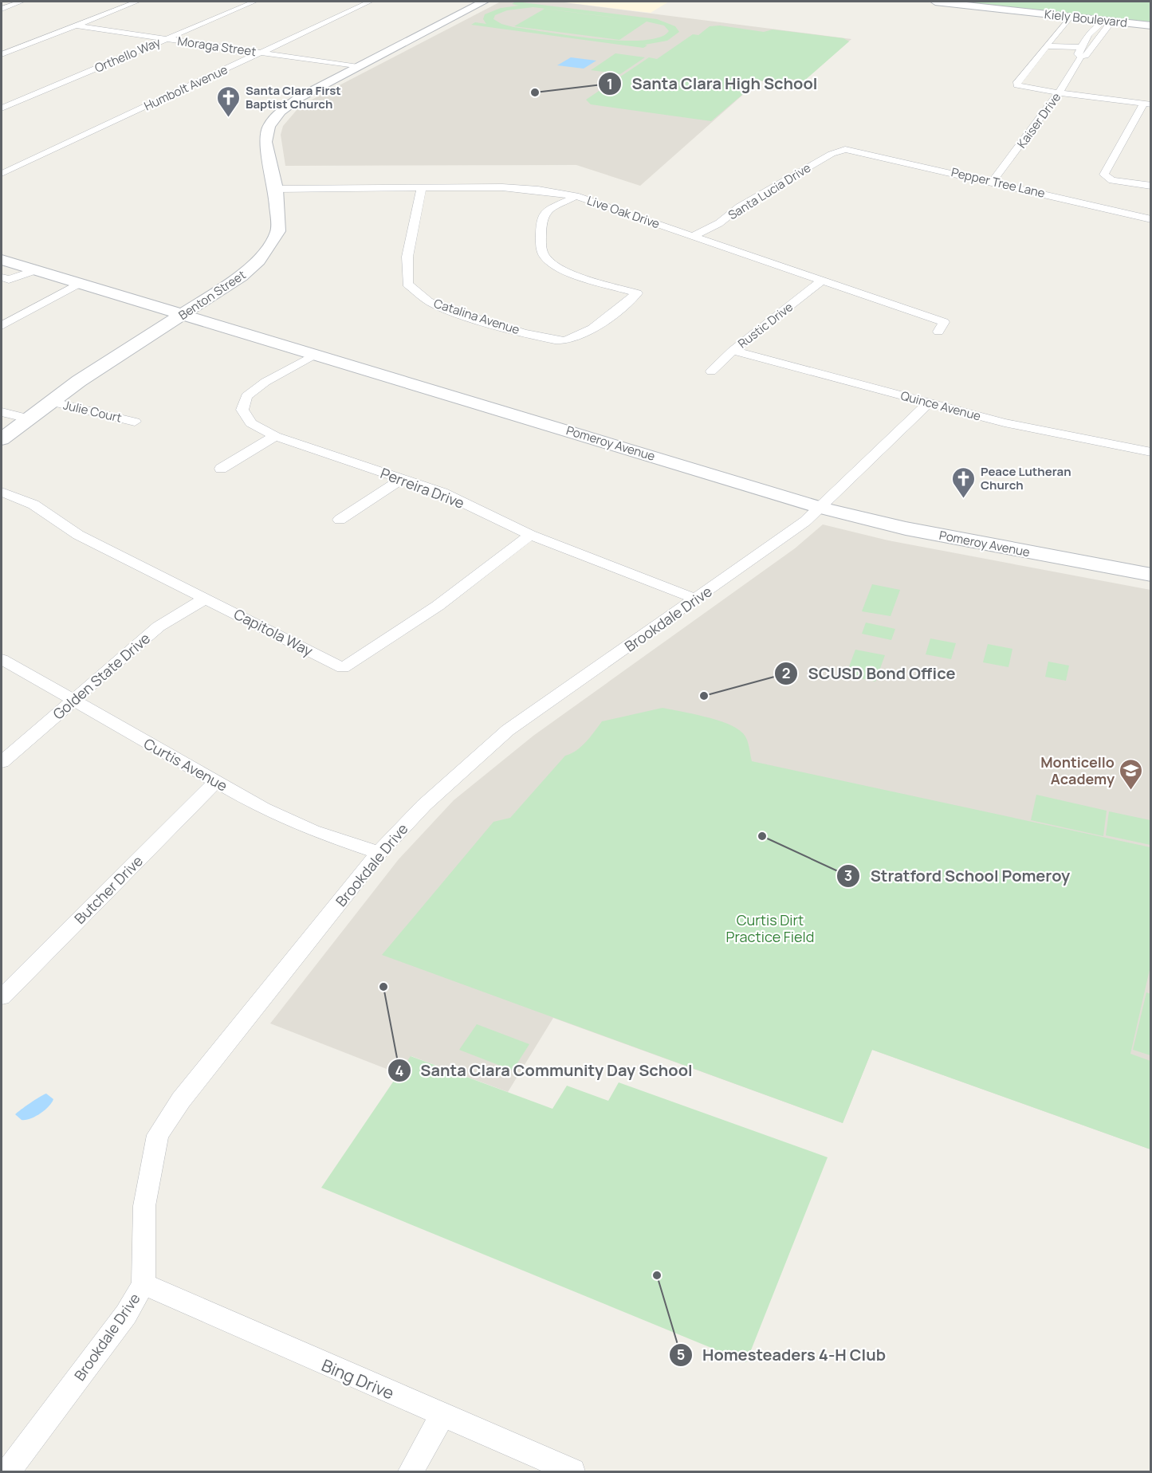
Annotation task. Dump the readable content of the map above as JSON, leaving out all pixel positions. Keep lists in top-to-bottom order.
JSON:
{
  "streets": {
    "main road": ["Kiely Boulevard", "Benton Street", "Pomeroy Avenue"],
    "street": [
      "Moraga Street",
      "Orthello Way",
      "Humbolt Avenue",
      "Kaiser Drive",
      "Pepper Tree Lane",
      "Santa Lucia Drive",
      "Live Oak Drive",
      "Catalina Avenue",
      "Rustic Drive",
      "Quince Avenue",
      "Julie Court",
      "Perreira Drive",
      "Brookdale Drive",
      "Capitola Way",
      "Golden State Drive",
      "Curtis Avenue",
      "Butcher Drive",
      "Bing Drive"
    ]
  },
  "crossings": [
    ["Kiely Boulevard", "Kaiser Drive"],
    ["Moraga Street", "Orthello Way"],
    ["Moraga Street", "Humbolt Avenue"],
    ["Moraga Street", "Benton Street"],
    ["Kaiser Drive", "Pepper Tree Lane"],
    ["Pepper Tree Lane", "Santa Lucia Drive"],
    ["Santa Lucia Drive", "Live Oak Drive"],
    ["Live Oak Drive", "Benton Street"],
    ["Live Oak Drive", "Catalina Avenue"],
    ["Live Oak Drive", "Rustic Drive"],
    ["Benton Street", "Julie Court"],
    ["Benton Street", "Pomeroy Avenue"],
    ["Rustic Drive", "Quince Avenue"],
    ["Quince Avenue", "Brookdale Drive"],
    ["Pomeroy Avenue", "Perreira Drive"],
    ["Pomeroy Avenue", "Brookdale Drive"],
    ["Perreira Drive", "Brookdale Drive"],
    ["Perreira Drive", "Capitola Way"],
    ["Brookdale Drive", "Curtis Avenue"],
    ["Brookdale Drive", "Bing Drive"],
    ["Capitola Way", "Golden State Drive"],
    ["Golden State Drive", "Curtis Avenue"],
    ["Curtis Avenue", "Butcher Drive"]
  ],
  "parks": ["Curtis Dirt Practice Field"],
  "places": {
    "other": [
      "Santa Clara High School",
      "SCUSD Bond Office",
      "Stratford School Pomeroy",
      "Santa Clara Community Day School",
      "Homesteaders 4-H Club"
    ],
    "church": ["Santa Clara First Baptist Church", "Peace Lutheran Church"],
    "school or university": ["Monticello Academy"]
  }
}
